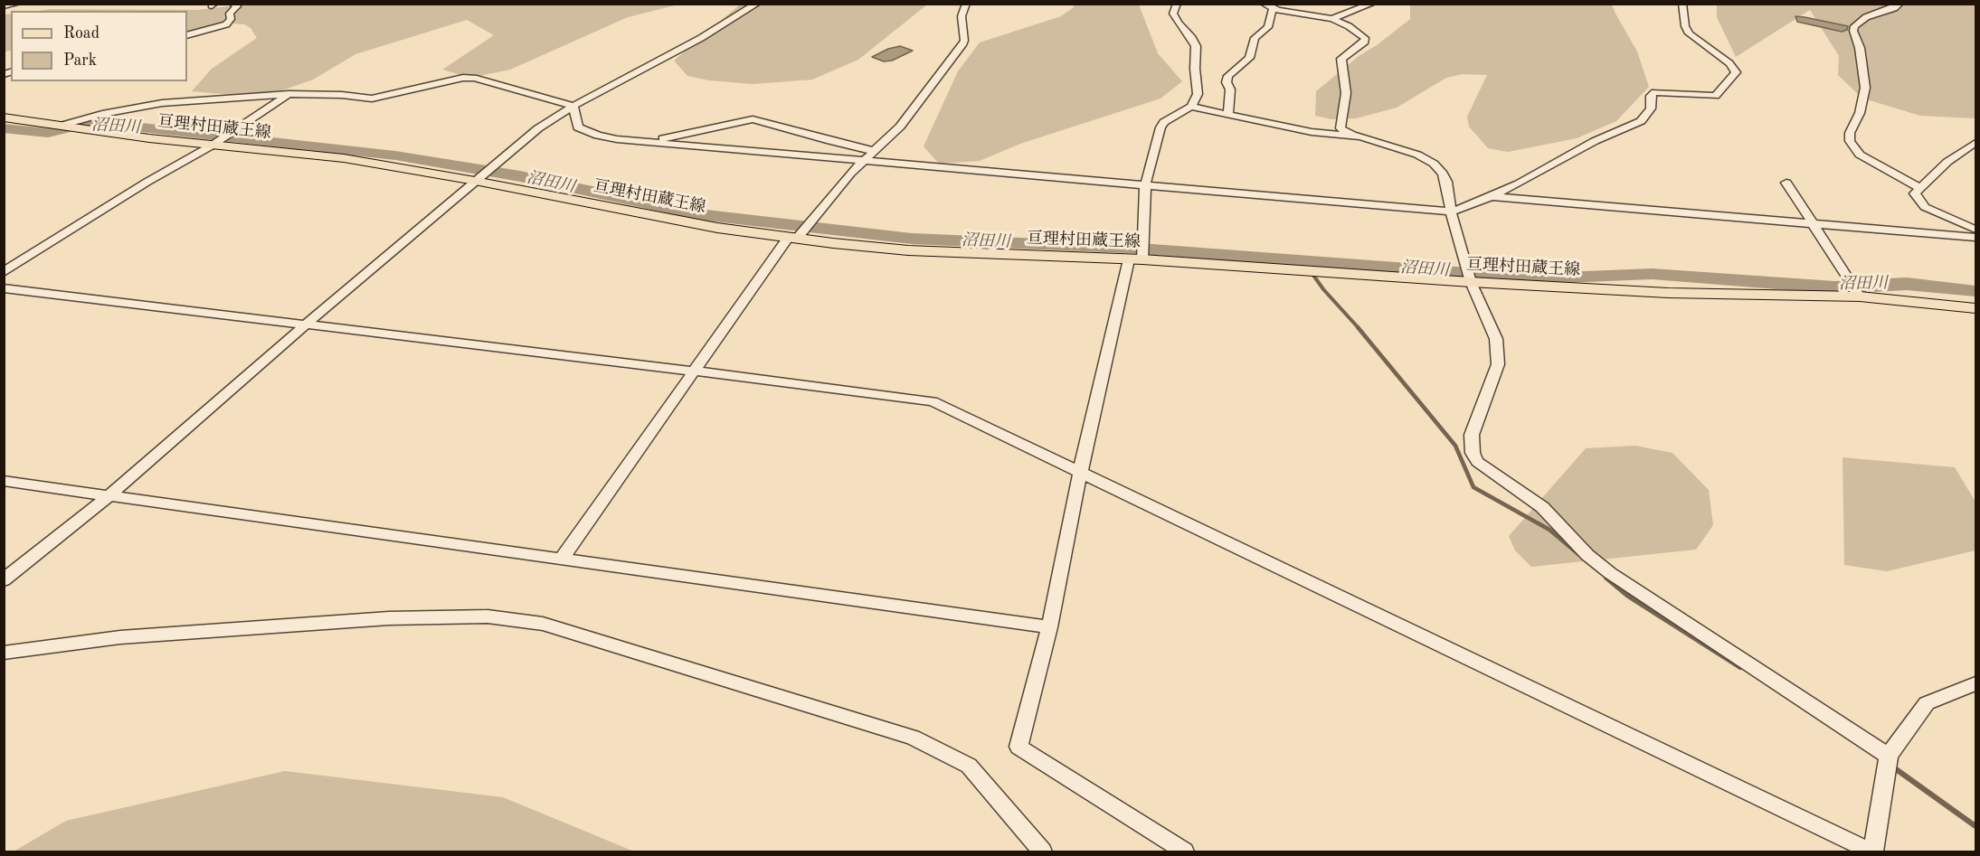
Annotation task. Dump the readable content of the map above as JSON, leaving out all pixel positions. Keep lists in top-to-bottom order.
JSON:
{
  "streets": {
    "main road": ["亘理村田蔵王線"]
  },
  "water": ["沼田川"],
  "legend": ["Road", "Park"]
}
